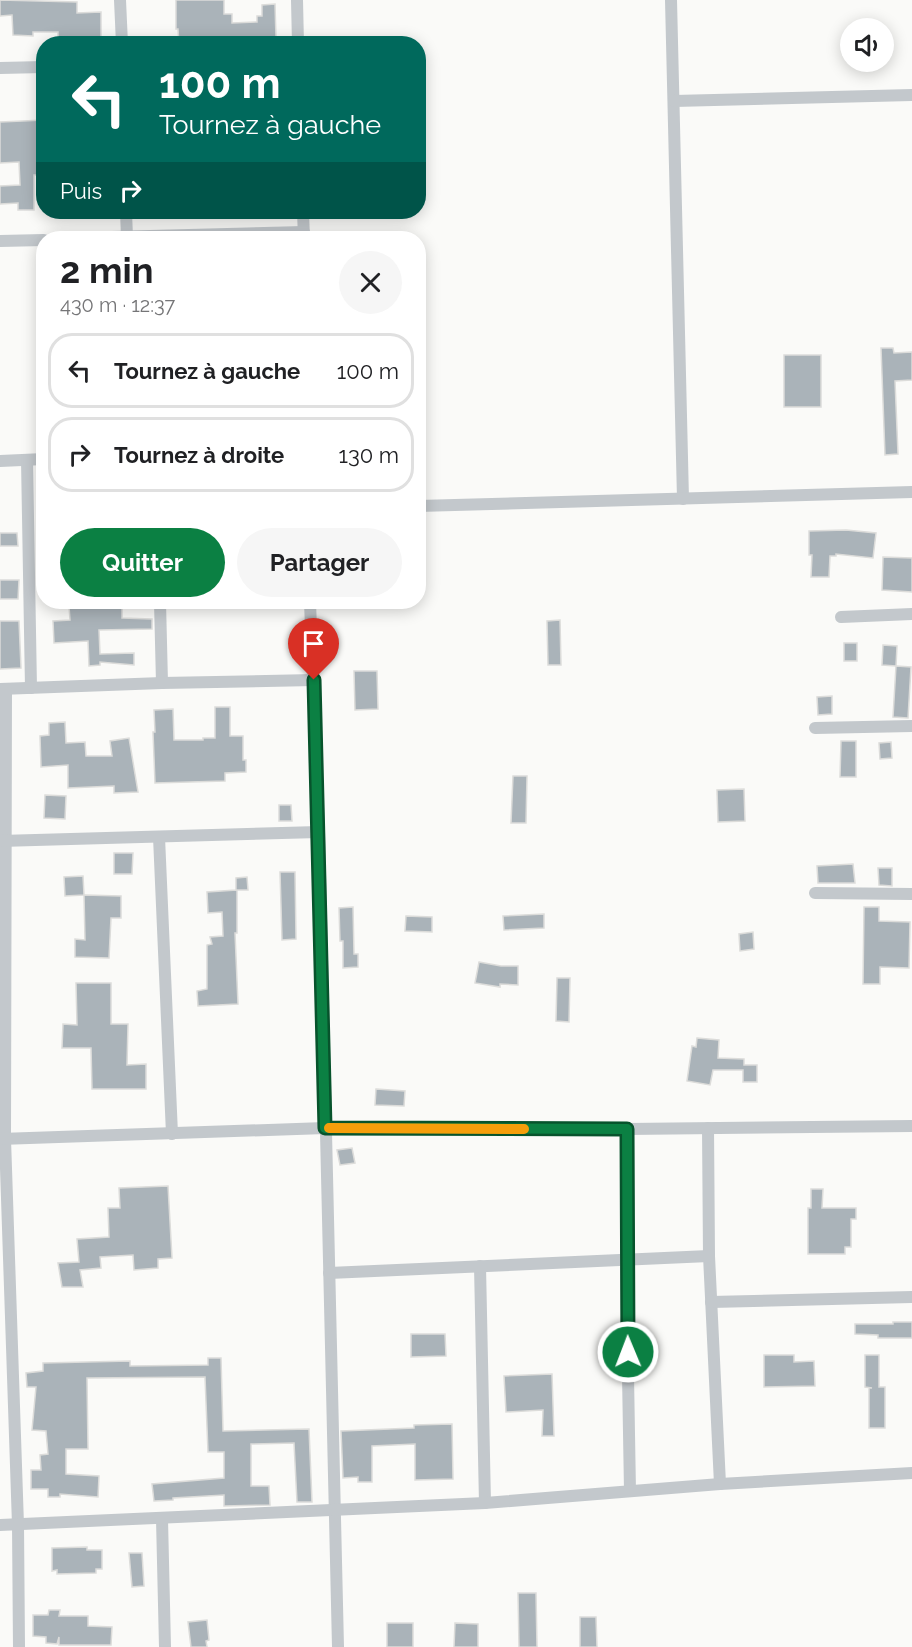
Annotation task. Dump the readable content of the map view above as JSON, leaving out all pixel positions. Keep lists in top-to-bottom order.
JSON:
{
  "page": {
    "turn": ["100 m", "Tournez à gauche"],
    "then": "Puis",
    "heading": ["2 min", "430 m · 12:37"],
    "list": [
      {
        "name": "Tournez à gauche",
        "value": "100 m"
      },
      {
        "name": "Tournez à droite",
        "value": "130 m"
      }
    ],
    "buttons": ["Quitter", "Partager"]
  }
}
